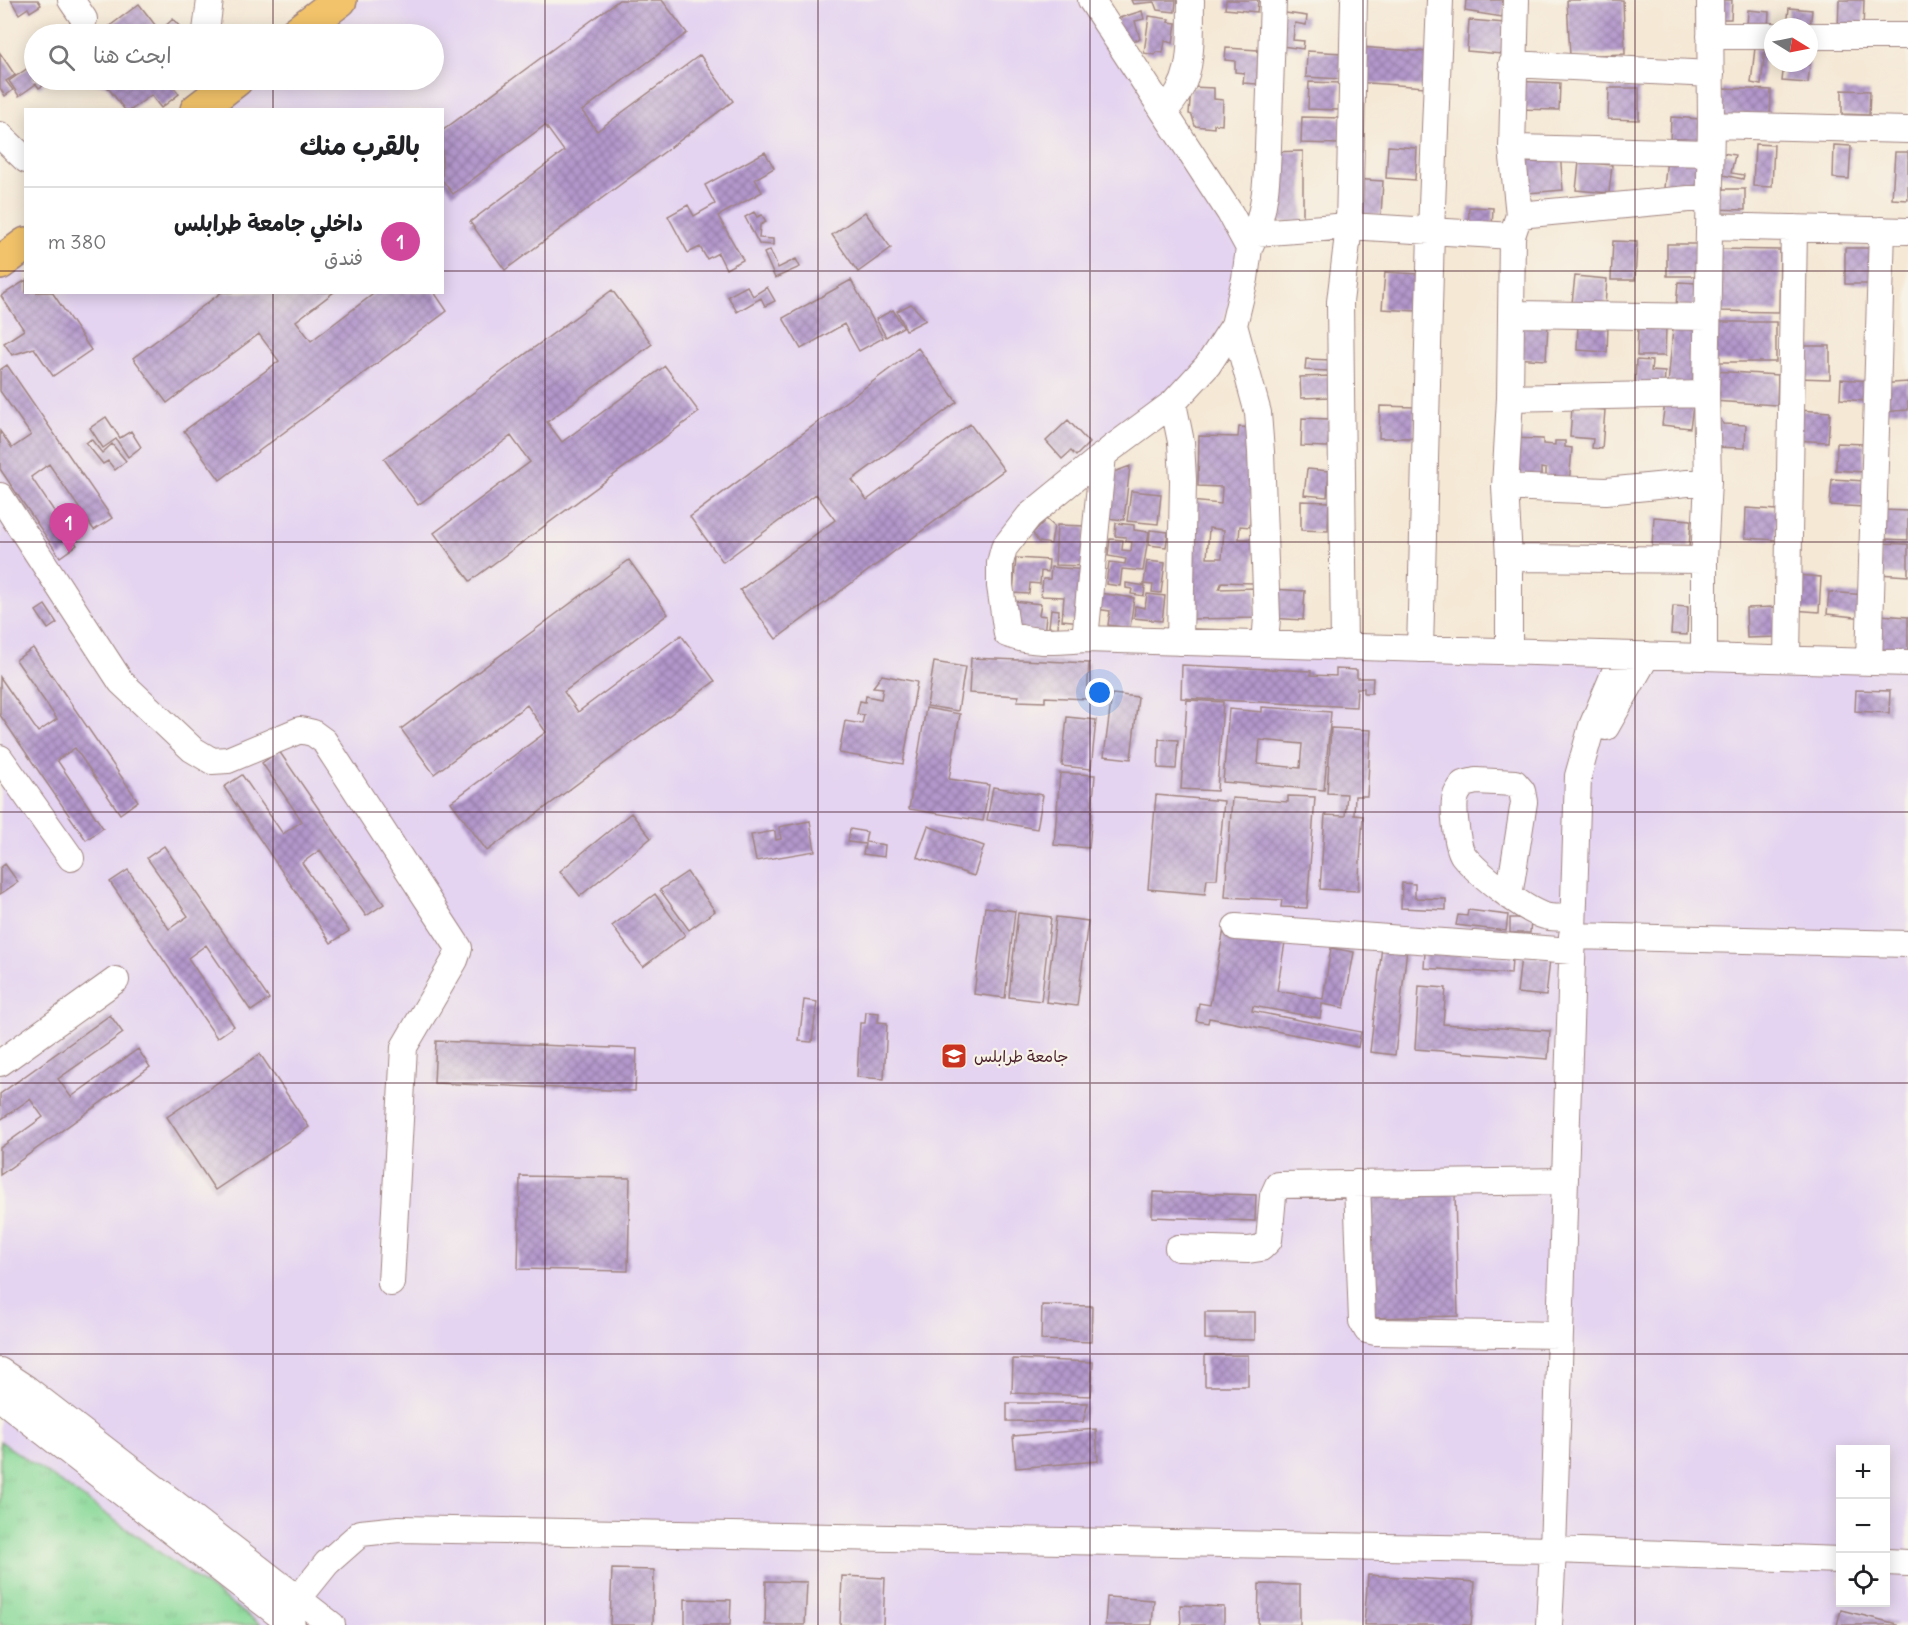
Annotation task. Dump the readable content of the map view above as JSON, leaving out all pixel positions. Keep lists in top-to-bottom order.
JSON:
{
  "places": {
    "school or university": ["جامعة طرابلس"]
  },
  "north": "right",
  "page": {
    "search": "ابحث هنا",
    "heading": "بالقرب منك",
    "list": [
      {
        "mark": "1",
        "name": "داخلي جامعة طرابلس",
        "note": "فندق",
        "value": "380 m"
      }
    ],
    "pins": "1",
    "map_buttons": ["+", "−"]
  }
}
